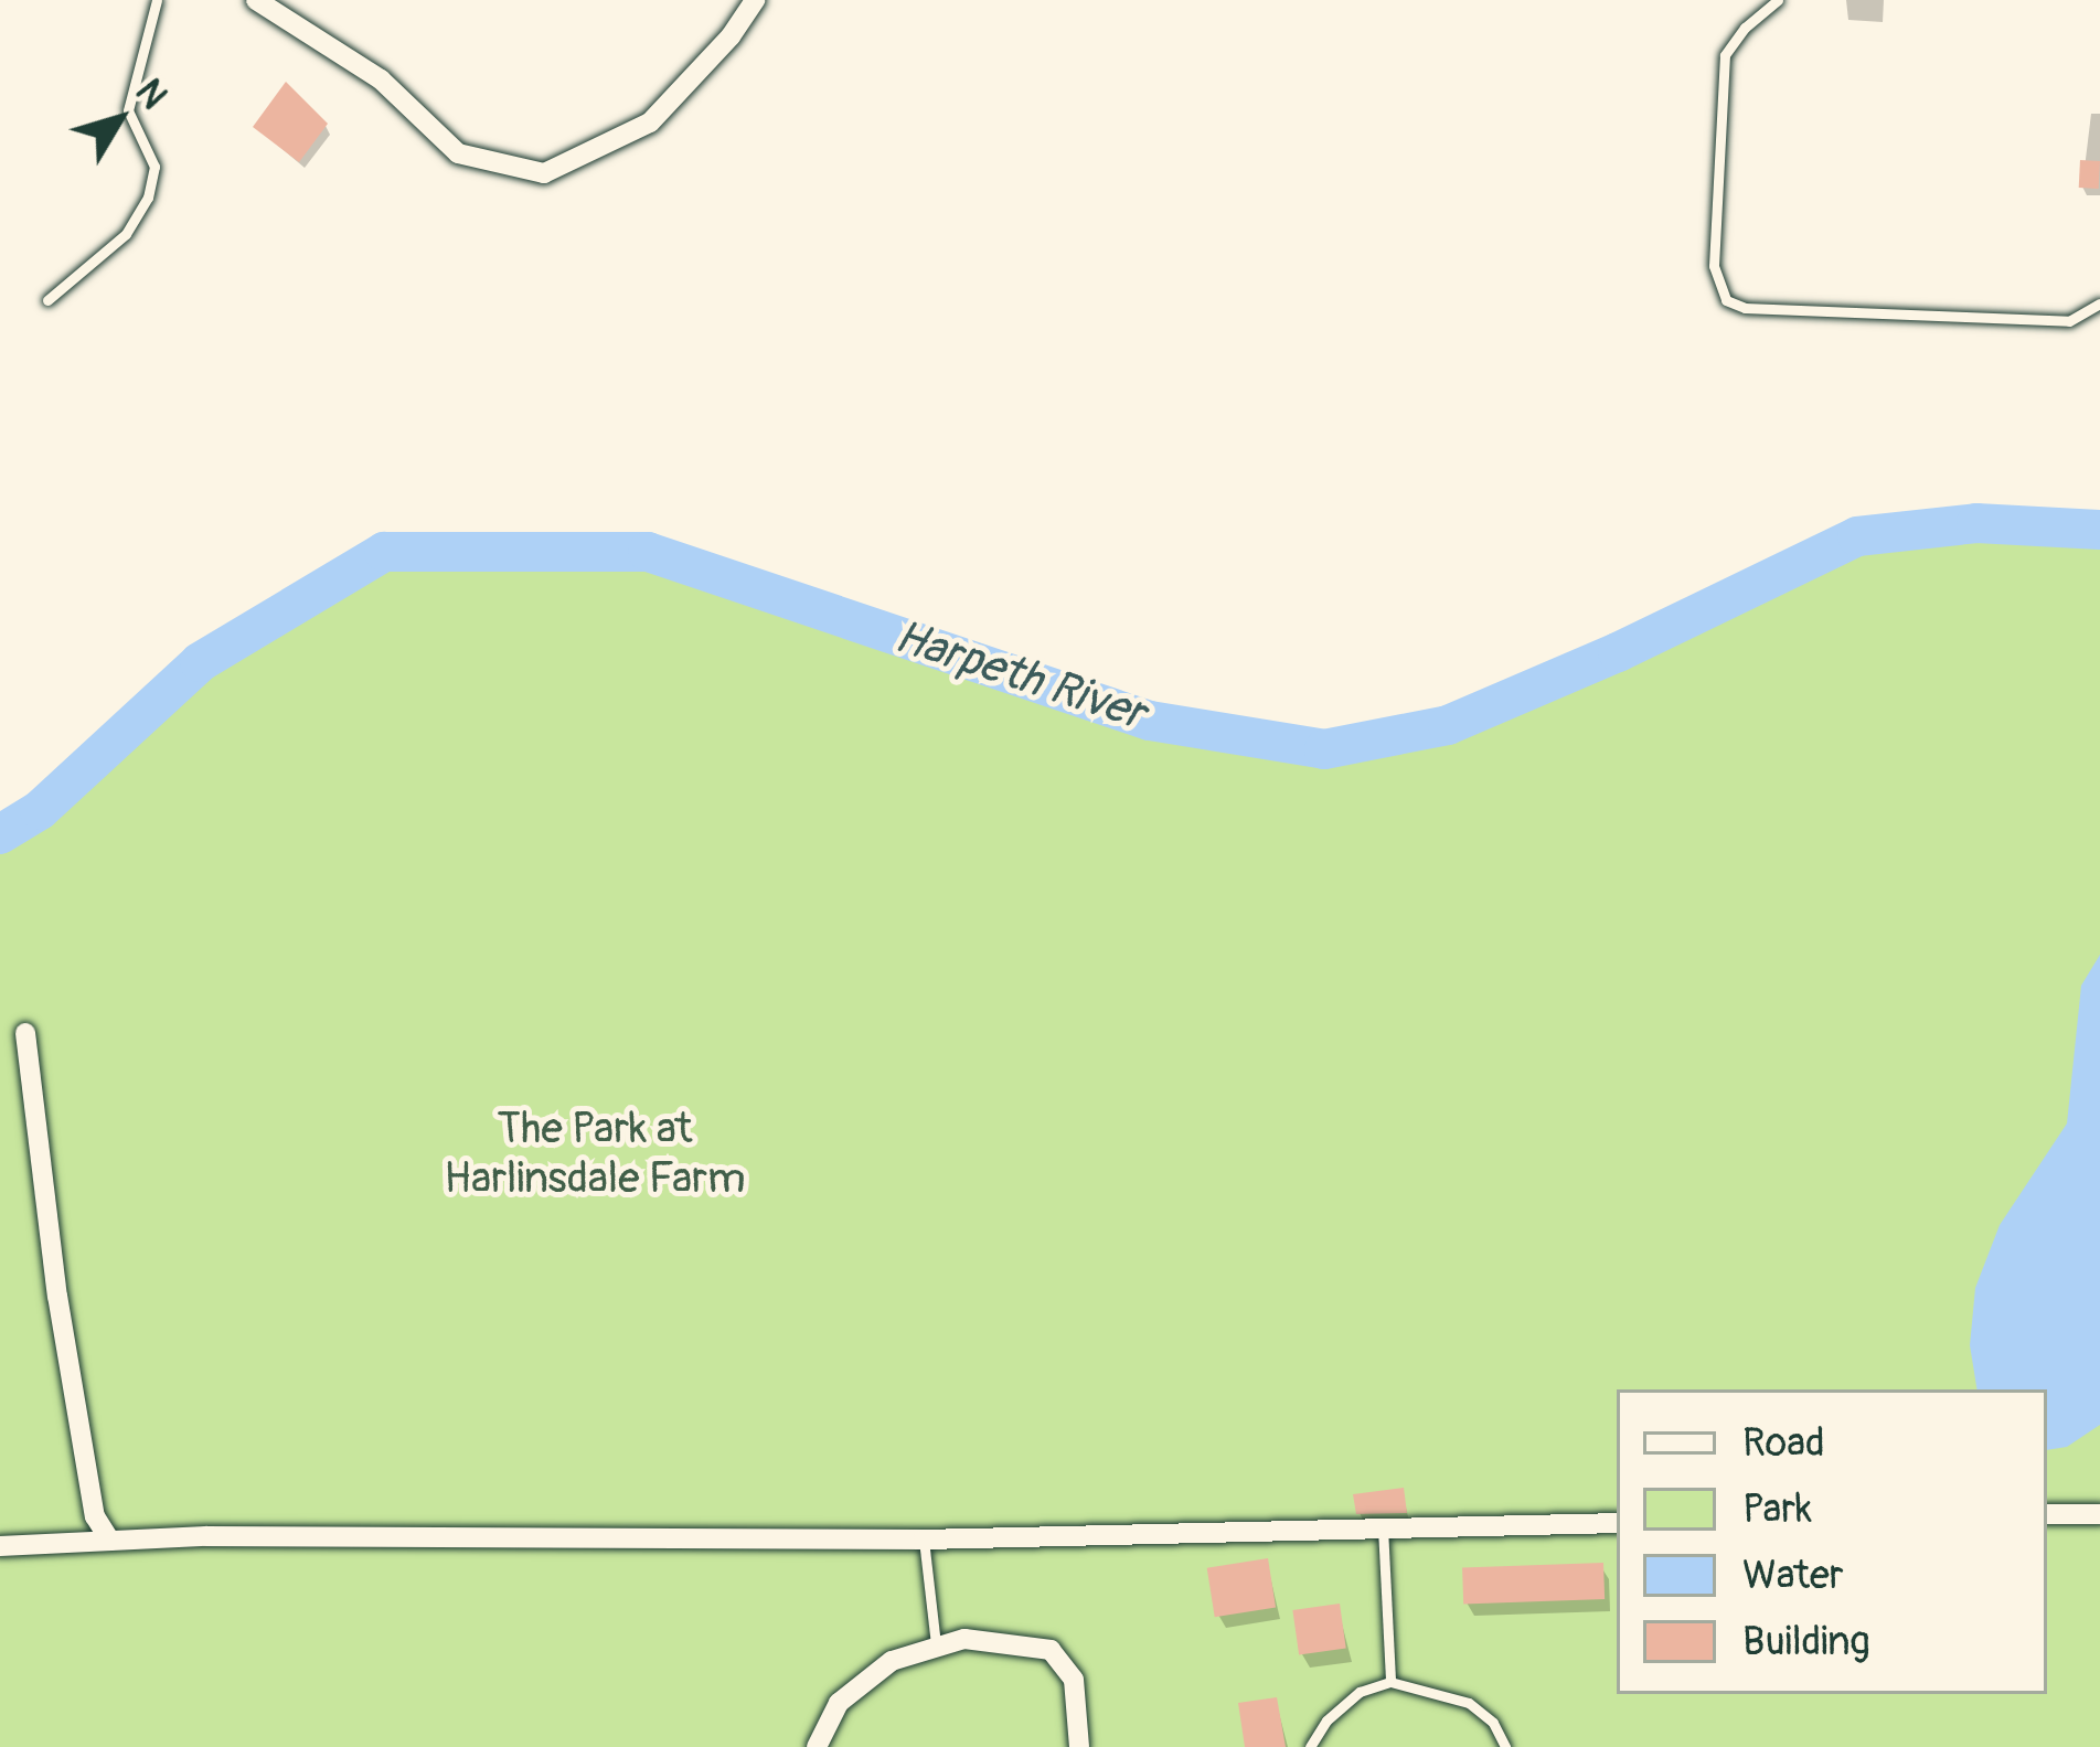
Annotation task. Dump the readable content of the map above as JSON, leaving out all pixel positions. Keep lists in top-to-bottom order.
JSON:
{
  "water": ["Harpeth River"],
  "parks": ["The Park at Harlinsdale Farm"],
  "legend": [
    "Road",
    "Park",
    "Water",
    "Building"
  ],
  "north": "top right"
}
